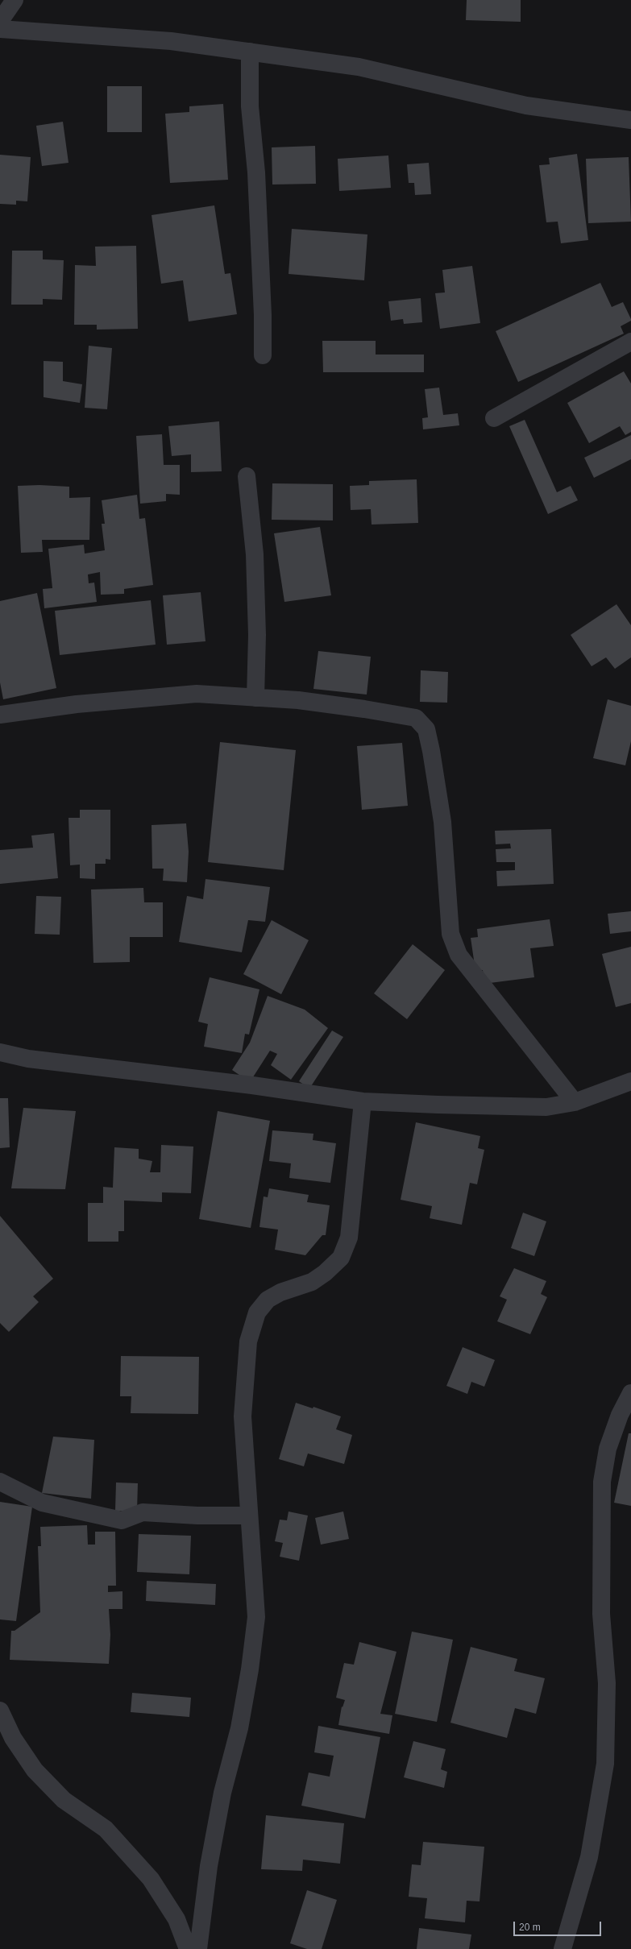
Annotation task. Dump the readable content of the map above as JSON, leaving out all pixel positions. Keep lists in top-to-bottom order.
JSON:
{
  "scale_bar": "20 m"
}
